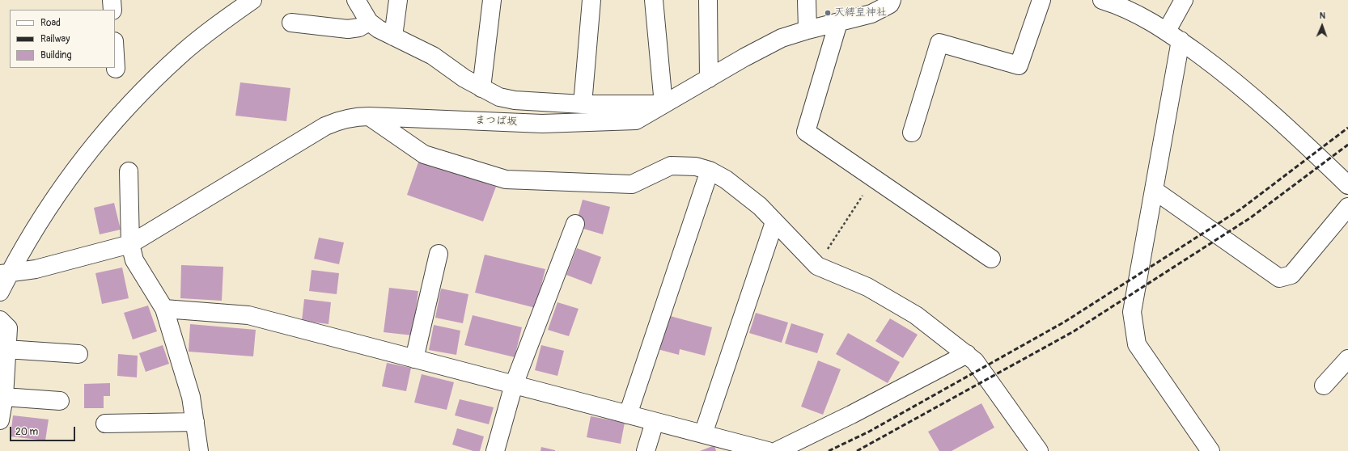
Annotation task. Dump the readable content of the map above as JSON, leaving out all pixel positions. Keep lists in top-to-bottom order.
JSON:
{
  "streets": {
    "street": ["まつば坂"]
  },
  "places": ["天縛皇神社"],
  "legend": ["Road", "Railway", "Building"],
  "scale_bar": "20 m",
  "north": "top"
}
